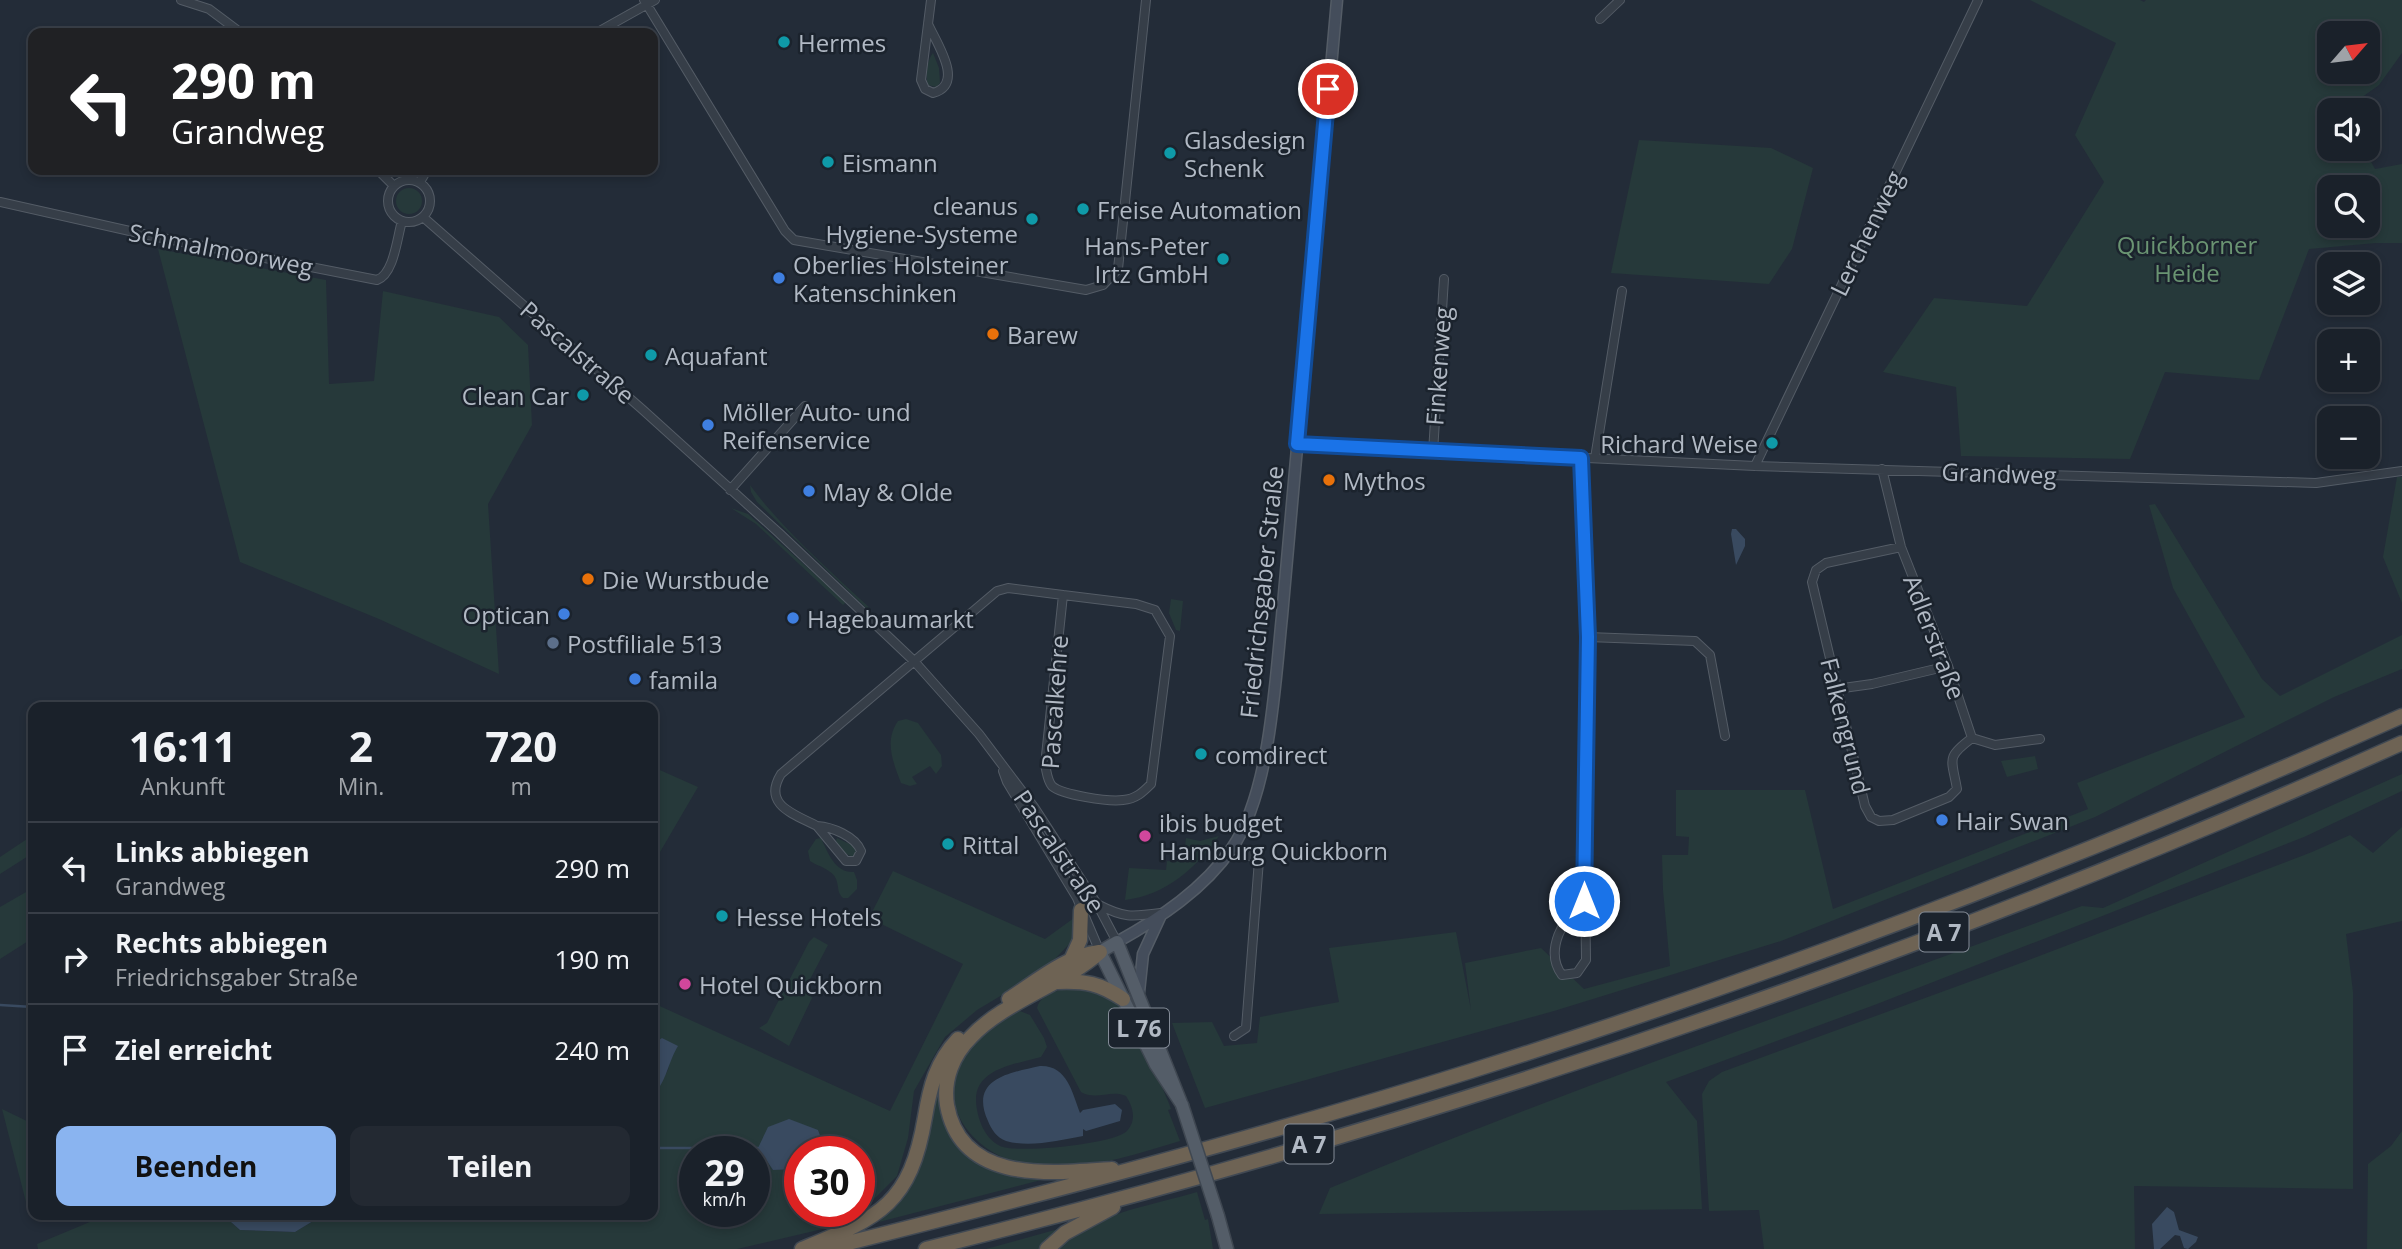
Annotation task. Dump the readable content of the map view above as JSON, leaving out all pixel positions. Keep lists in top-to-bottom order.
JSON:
{
  "streets": {
    "highway": ["A 7"],
    "main road": ["Friedrichsgaber Straße", "L 76"],
    "street": [
      "Lerchenweg",
      "Schmalmoorweg",
      "Pascalstraße",
      "Finkenweg",
      "Grandweg",
      "Adlerstraße",
      "Pascalkehre",
      "Falkengrund"
    ]
  },
  "crossings": [
    ["Lerchenweg", "Grandweg"],
    ["Schmalmoorweg", "Pascalstraße"],
    ["Pascalstraße", "Friedrichsgaber Straße"],
    ["Finkenweg", "Grandweg"],
    ["Grandweg", "Friedrichsgaber Straße"],
    ["Grandweg", "Adlerstraße"],
    ["Adlerstraße", "Falkengrund"]
  ],
  "parks": ["Quickborner Heide"],
  "places": [
    "Hermes",
    "Glasdesign Schenk",
    "Eismann",
    "Freise Automation",
    "cleanus Hygiene-Systeme",
    "Hans-Peter Irtz GmbH",
    "Oberlies Holsteiner Katenschinken",
    "Barew",
    "Aquafant",
    "Clean Car",
    "Möller Auto- und Reifenservice",
    "Richard Weise",
    "Mythos",
    "May & Olde",
    "Die Wurstbude",
    "Optican",
    "Hagebaumarkt",
    "Postfiliale 513",
    "famila",
    "comdirect",
    "Hair Swan",
    "ibis budget Hamburg Quickborn",
    "Rittal",
    "Hesse Hotels",
    "Hotel Quickborn"
  ],
  "north": "top right",
  "page": {
    "map_buttons": ["+", "−"],
    "turn": ["290 m", "Grandweg"],
    "eta": [
      "16:11",
      "Ankunft",
      "2",
      "Min.",
      "720",
      "m"
    ],
    "list": [
      {
        "name": "Links abbiegen",
        "note": "Grandweg",
        "value": "290 m"
      },
      {
        "name": "Rechts abbiegen",
        "note": "Friedrichsgaber Straße",
        "value": "190 m"
      },
      {
        "name": "Ziel erreicht",
        "value": "240 m"
      }
    ],
    "buttons": ["Beenden", "Teilen"],
    "speed": "29 km/h",
    "limit": "30"
  }
}
